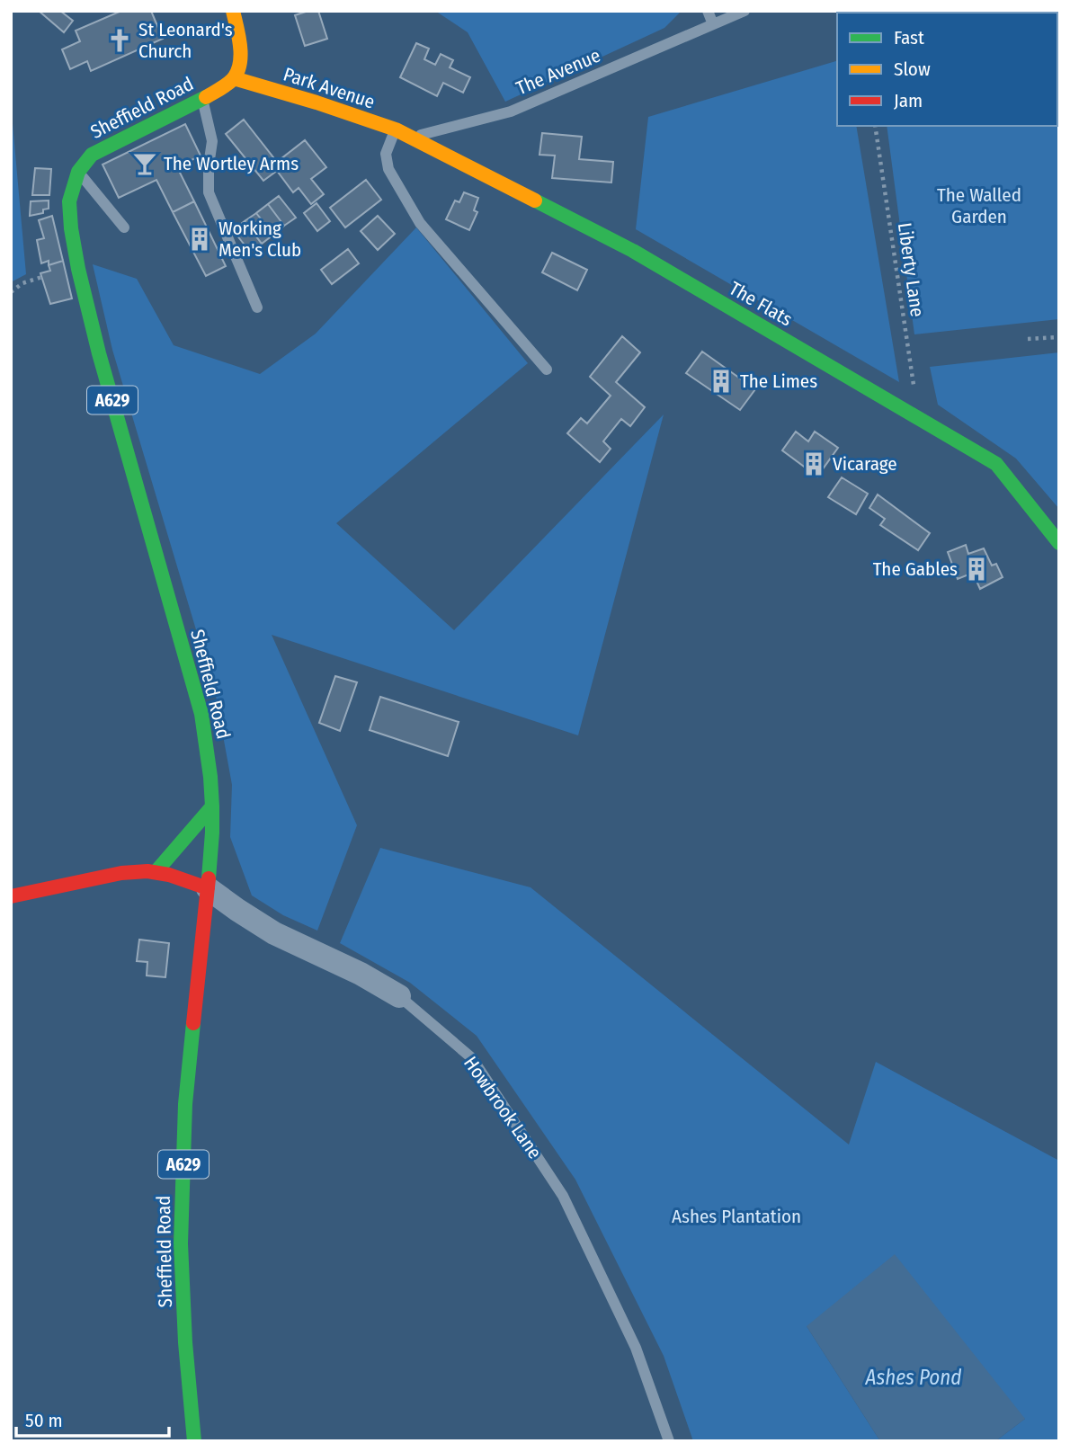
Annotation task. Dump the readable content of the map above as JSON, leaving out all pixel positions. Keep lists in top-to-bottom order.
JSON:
{
  "streets": {
    "main road": [
      "Park Avenue",
      "Sheffield Road",
      "The Flats",
      "A629"
    ],
    "street": ["Howbrook Lane"],
    "lane": ["The Avenue"],
    "path": ["Liberty Lane"]
  },
  "crossings": [
    ["The Avenue", "Park Avenue"],
    ["The Avenue", "The Flats"],
    ["Park Avenue", "Sheffield Road"],
    ["Park Avenue", "The Flats"],
    ["Sheffield Road", "Howbrook Lane"],
    ["Liberty Lane", "The Flats"]
  ],
  "water": ["Ashes Pond"],
  "parks": ["The Walled Garden", "Ashes Plantation"],
  "places": {
    "church": ["St Leonard's Church"],
    "bar": ["The Wortley Arms"],
    "building": [
      "Working Men's Club",
      "The Limes",
      "Vicarage",
      "The Gables"
    ]
  },
  "legend": ["Fast", "Slow", "Jam"],
  "scale_bar": "50 m"
}
